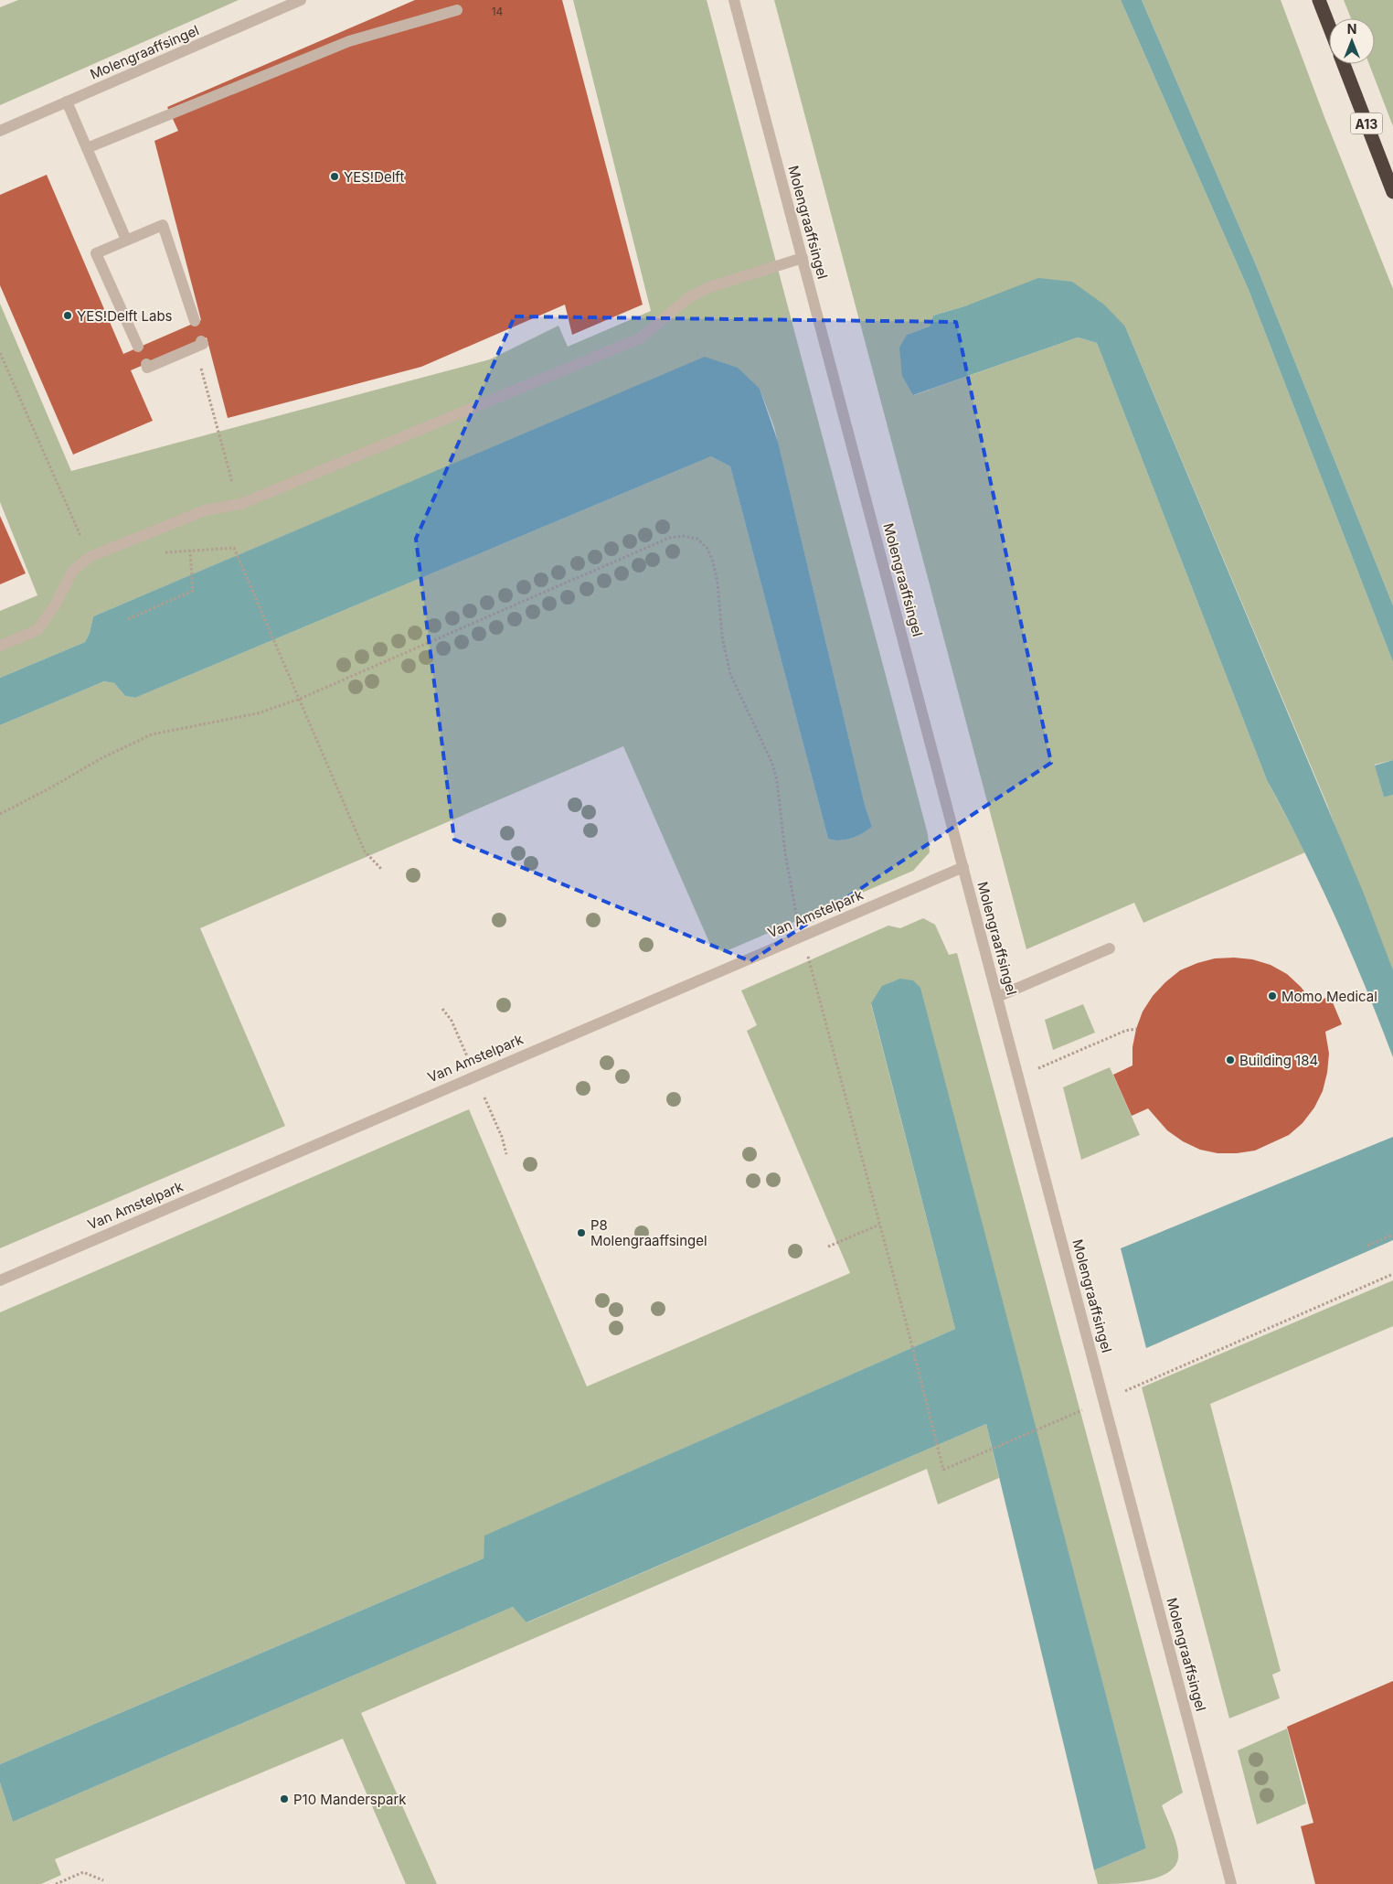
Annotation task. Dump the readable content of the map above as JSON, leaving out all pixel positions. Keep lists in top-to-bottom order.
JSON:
{
  "streets": {
    "highway": ["A13"],
    "street": ["Molengraaffsingel", "Van Amstelpark"]
  },
  "crossings": [
    ["Molengraaffsingel", "Van Amstelpark"]
  ],
  "places": [
    "YES!Delft",
    "YES!Delft Labs",
    "Momo Medical",
    "Building 184",
    "P8 Molengraaffsingel",
    "P10 Manderspark"
  ],
  "house_numbers": ["14"],
  "north": "top"
}
